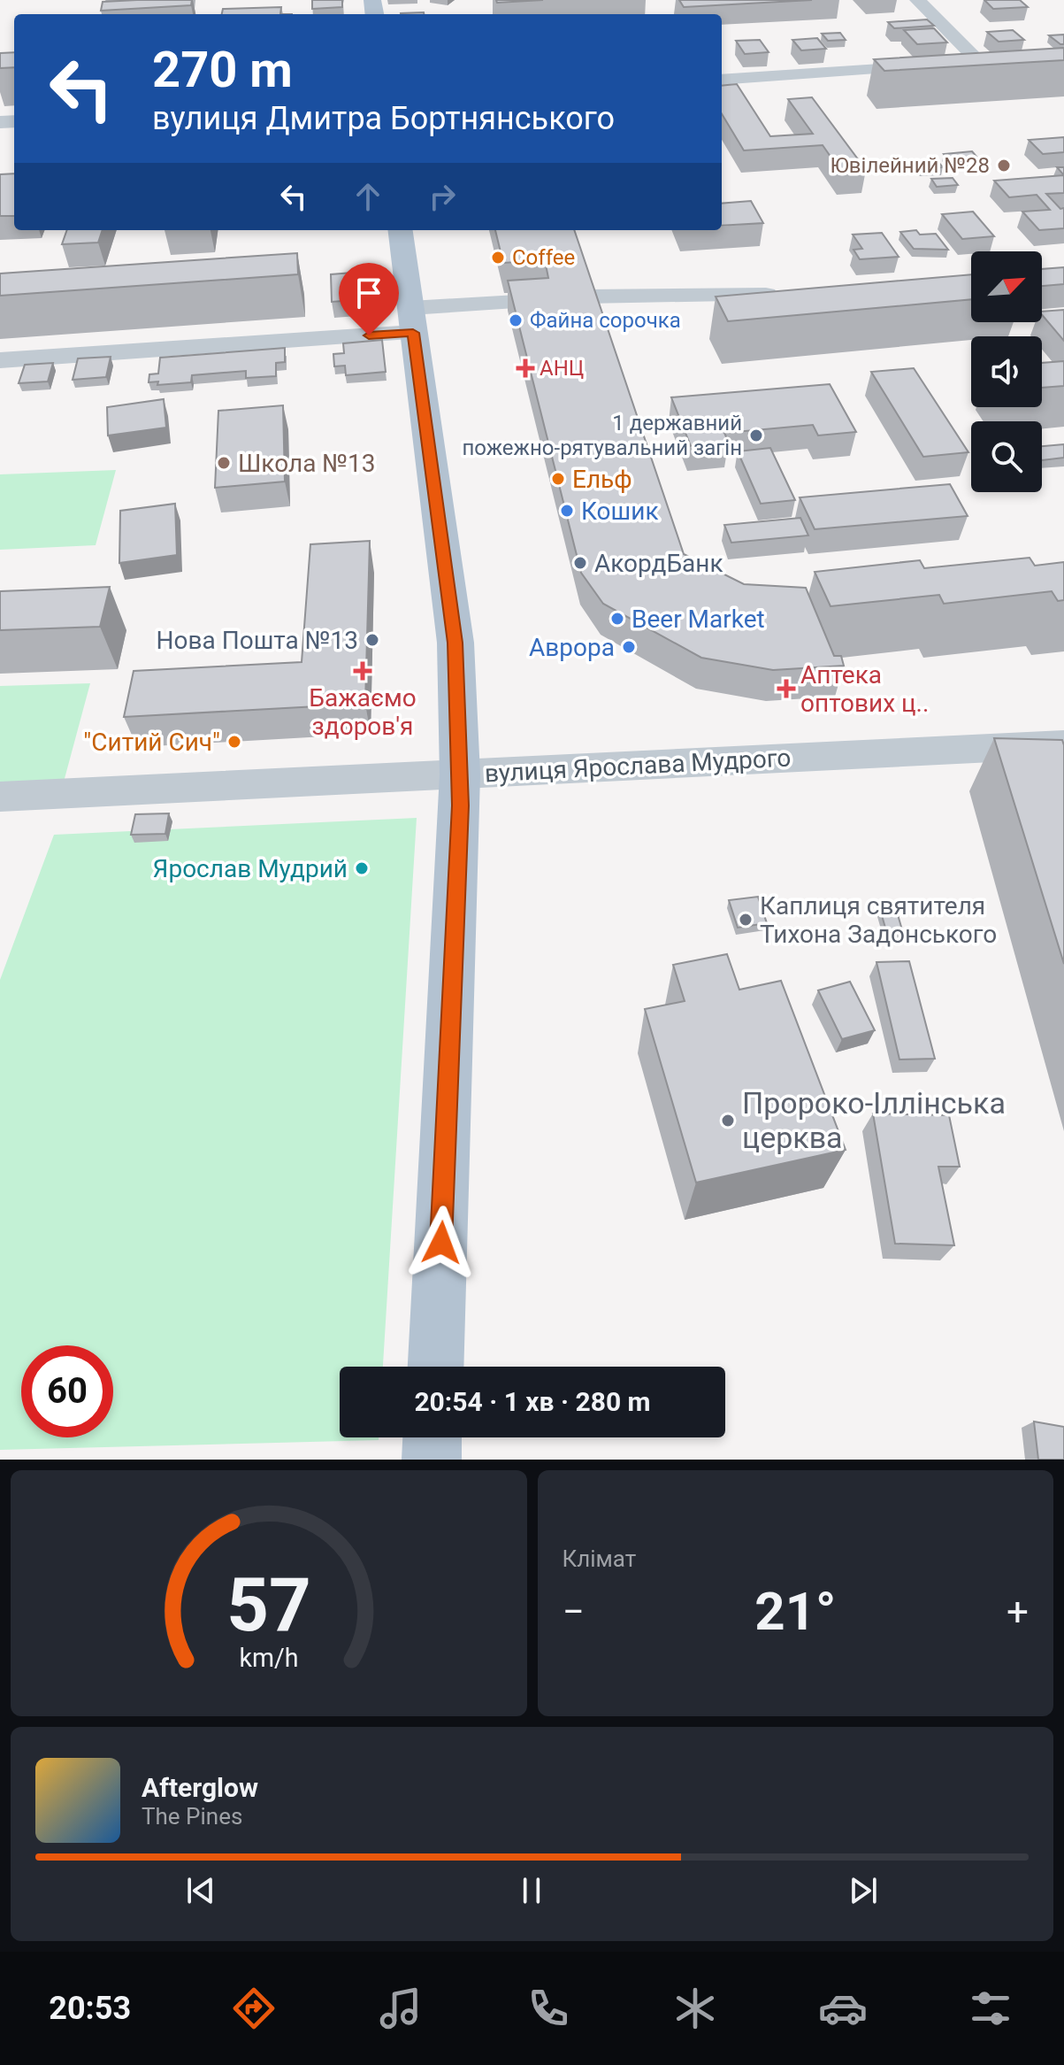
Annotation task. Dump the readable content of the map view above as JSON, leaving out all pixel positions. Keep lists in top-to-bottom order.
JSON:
{
  "streets": {
    "street": ["вулиця Ярослава Мудрого"]
  },
  "places": {
    "other": [
      "Ювілейний №28",
      "Coffee",
      "Файна сорочка",
      "1 державний пожежно-рятувальний загін",
      "Школа №13",
      "Ельф",
      "Кошик",
      "АкордБанк",
      "Beer Market",
      "Нова Пошта №13",
      "Аврора",
      "\"Ситий Сич\"",
      "Ярослав Мудрий",
      "Каплиця святителя Тихона Задонського",
      "Пророко-Іллінська церква"
    ],
    "health": ["АНЦ", "Бажаємо здоров'я", "Аптека оптових ц.."]
  },
  "north": "top right",
  "page": {
    "turn": ["270 m", "вулиця Дмитра Бортнянського"],
    "limit": "60",
    "trip": "20:54 · 1 хв · 280 m",
    "tile": "Клімат",
    "heat": ["−", "21°", "+"],
    "song": ["Afterglow", "The Pines"],
    "tabs": "20:53",
    "gauge": ["57", "km/h"]
  }
}
